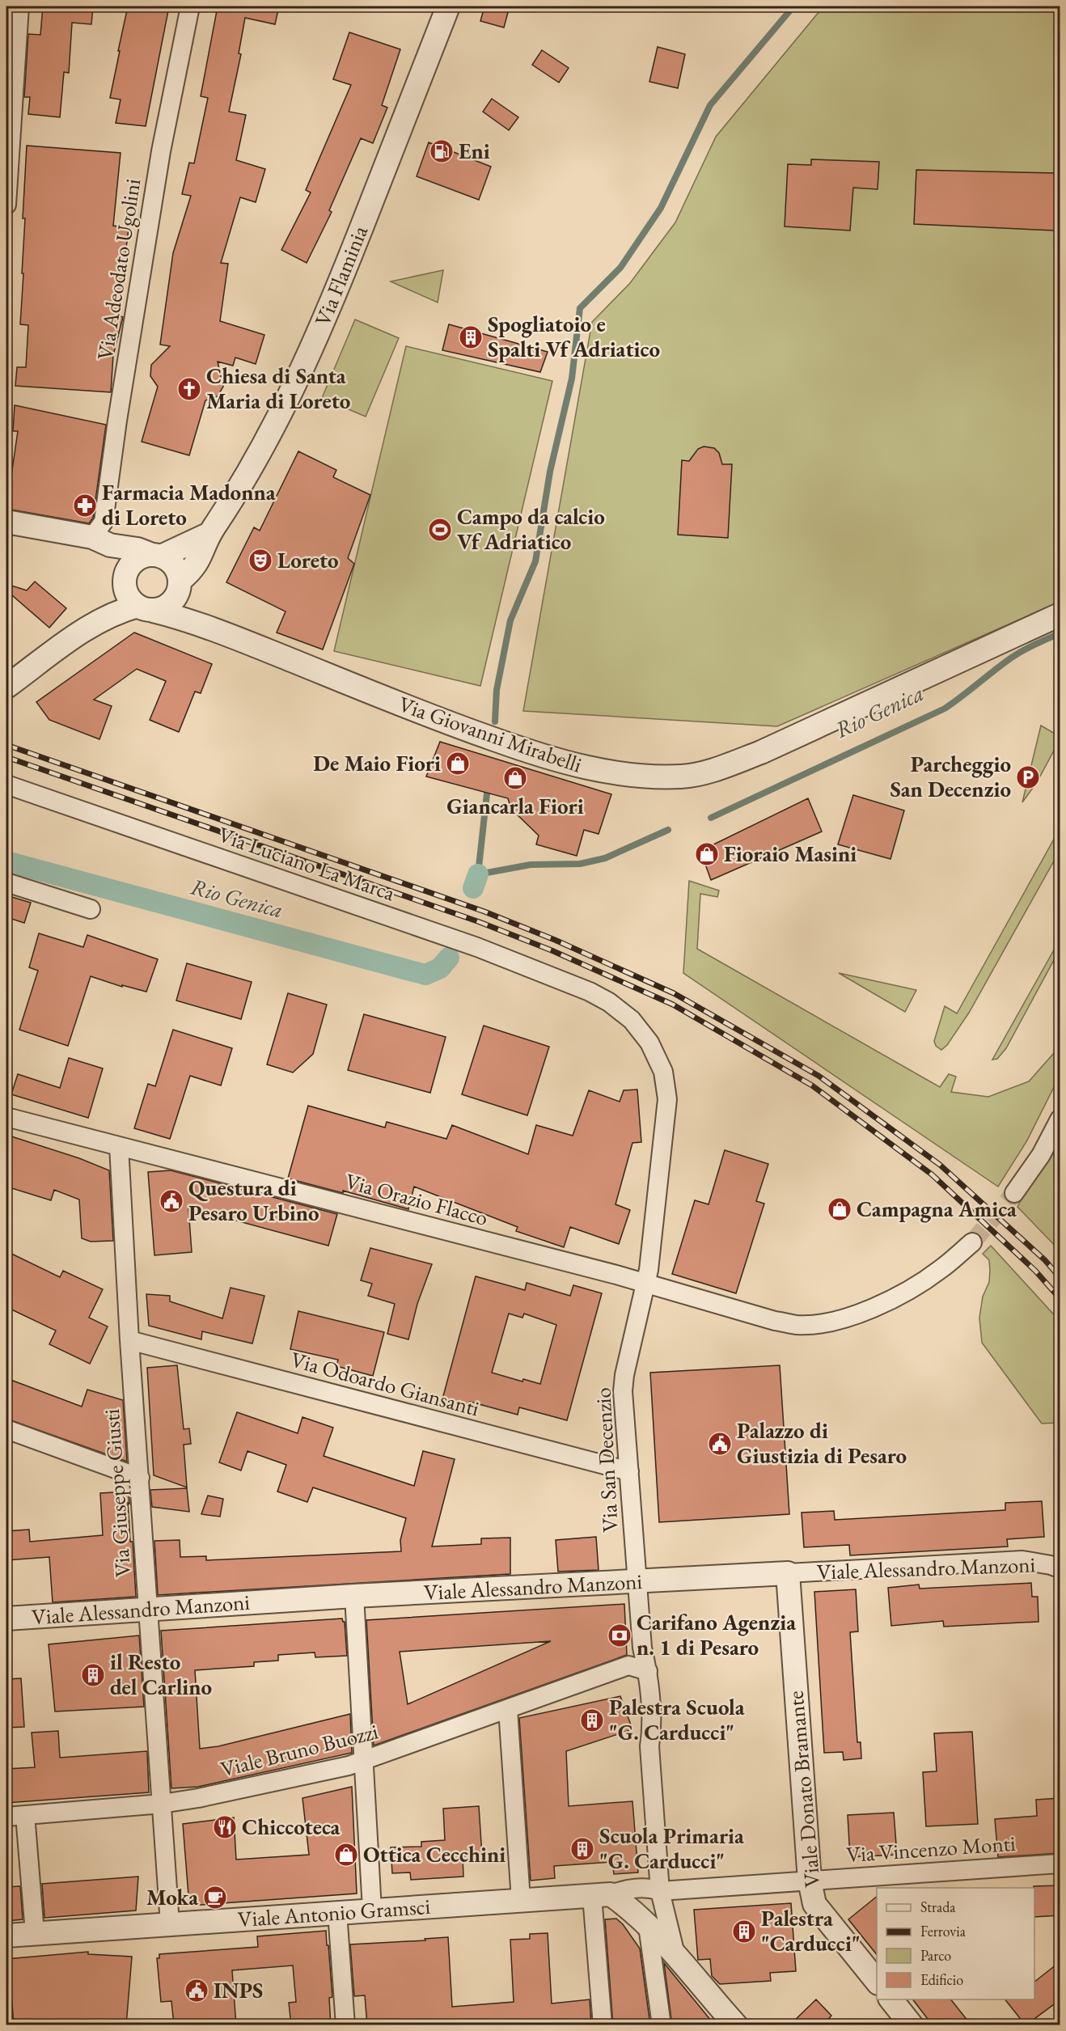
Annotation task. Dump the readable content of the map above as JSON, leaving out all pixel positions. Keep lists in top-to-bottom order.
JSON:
{
  "streets": {
    "street": [
      "Via Adeodato Ugolini",
      "Via Flaminia",
      "Via Giovanni Mirabelli",
      "Via Luciano La Marca",
      "Via Orazio Flacco",
      "Via Odoardo Giansanti",
      "Via San Decenzio",
      "Via Giuseppe Giusti",
      "Viale Alessandro Manzoni",
      "Viale Bruno Buozzi",
      "Viale Donato Bramante",
      "Via Vincenzo Monti",
      "Viale Antonio Gramsci"
    ]
  },
  "crossings": [
    ["Via Flaminia", "Via Giovanni Mirabelli"],
    ["Via Luciano La Marca", "Via San Decenzio"],
    ["Via Orazio Flacco", "Via San Decenzio"],
    ["Via Orazio Flacco", "Via Giuseppe Giusti"],
    ["Via Odoardo Giansanti", "Via San Decenzio"],
    ["Via Odoardo Giansanti", "Via Giuseppe Giusti"],
    ["Via San Decenzio", "Viale Alessandro Manzoni"],
    ["Via San Decenzio", "Viale Bruno Buozzi"],
    ["Via San Decenzio", "Via Vincenzo Monti"],
    ["Via San Decenzio", "Viale Antonio Gramsci"],
    ["Via Giuseppe Giusti", "Viale Alessandro Manzoni"],
    ["Via Giuseppe Giusti", "Viale Bruno Buozzi"],
    ["Via Giuseppe Giusti", "Viale Antonio Gramsci"],
    ["Viale Alessandro Manzoni", "Viale Donato Bramante"],
    ["Viale Donato Bramante", "Via Vincenzo Monti"],
    ["Via Vincenzo Monti", "Viale Antonio Gramsci"]
  ],
  "water": ["Rio Genica"],
  "places": {
    "fuel station": ["Eni"],
    "building": [
      "Spogliatoio e Spalti Vf Adriatico",
      "il Resto del Carlino",
      "Palestra Scuola \"G. Carducci\"",
      "Scuola Primaria \"G. Carducci\"",
      "Palestra \"Carducci\""
    ],
    "church": ["Chiesa di Santa Maria di Loreto"],
    "pharmacy": ["Farmacia Madonna di Loreto"],
    "sports": ["Campo da calcio Vf Adriatico"],
    "theatre": ["Loreto"],
    "shop": [
      "De Maio Fiori",
      "Giancarla Fiori",
      "Fioraio Masini",
      "Campagna Amica",
      "Ottica Cecchini"
    ],
    "parking": ["Parcheggio San Decenzio"],
    "public building": ["Questura di Pesaro Urbino", "Palazzo di Giustizia di Pesaro", "INPS"],
    "bank": ["Carifano Agenzia n. 1 di Pesaro"],
    "restaurant": ["Chiccoteca"],
    "cafe": ["Moka"]
  },
  "legend": [
    "Strada",
    "Ferrovia",
    "Parco",
    "Edificio"
  ]
}
